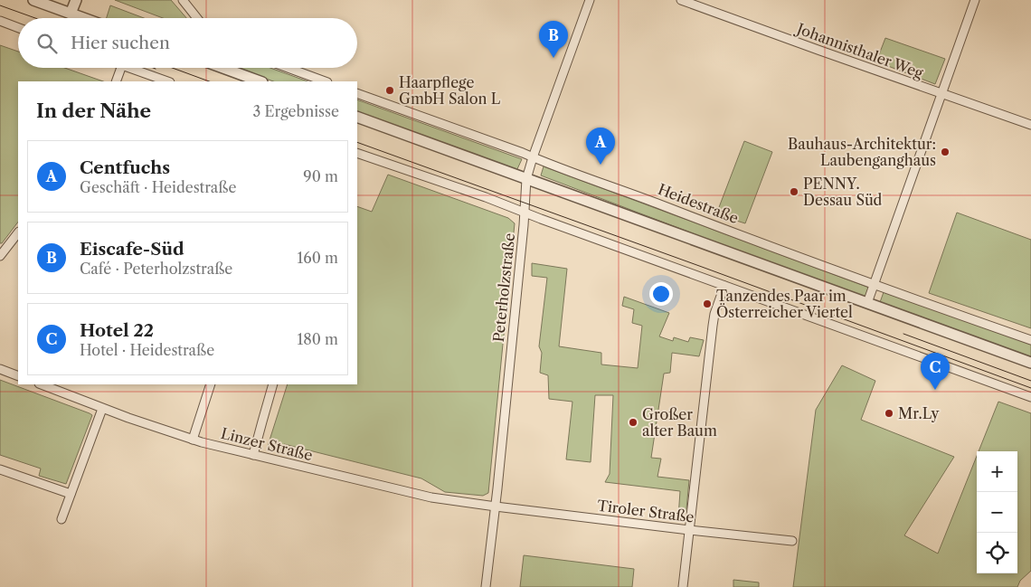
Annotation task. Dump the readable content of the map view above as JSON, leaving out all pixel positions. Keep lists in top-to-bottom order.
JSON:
{
  "streets": {
    "street": [
      "Johannisthaler Weg",
      "Heidestraße",
      "Peterholzstraße",
      "Linzer Straße",
      "Tiroler Straße"
    ]
  },
  "crossings": [
    ["Heidestraße", "Peterholzstraße"],
    ["Peterholzstraße", "Linzer Straße"],
    ["Peterholzstraße", "Tiroler Straße"],
    ["Linzer Straße", "Tiroler Straße"]
  ],
  "places": [
    "Haarpflege GmbH Salon L",
    "Bauhaus-Architektur: Laubenganghaus",
    "PENNY. Dessau Süd",
    "Tanzendes Paar im Österreicher Viertel",
    "Mr.Ly",
    "Großer alter Baum"
  ],
  "page": {
    "search": "Hier suchen",
    "pins": ["B", "A", "C"],
    "heading": ["In der Nähe", "3 Ergebnisse"],
    "list": [
      {
        "mark": "A",
        "name": "Centfuchs",
        "note": "Geschäft · Heidestraße",
        "value": "90 m"
      },
      {
        "mark": "B",
        "name": "Eiscafe-Süd",
        "note": "Café · Peterholzstraße",
        "value": "160 m"
      },
      {
        "mark": "C",
        "name": "Hotel 22",
        "note": "Hotel · Heidestraße",
        "value": "180 m"
      }
    ],
    "map_buttons": ["+", "−"]
  }
}
